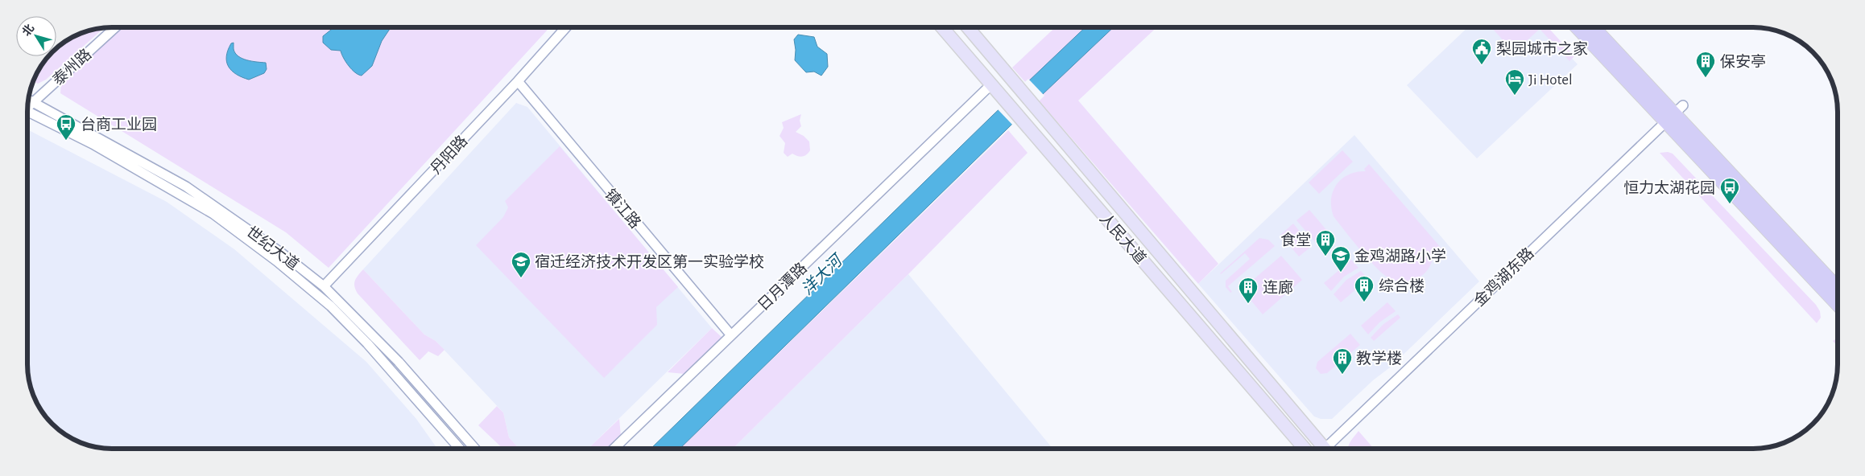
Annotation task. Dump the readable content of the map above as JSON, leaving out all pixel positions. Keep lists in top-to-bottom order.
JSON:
{
  "streets": {
    "main road": ["人民大道"],
    "street": [
      "泰州路",
      "丹阳路",
      "镇江路",
      "世纪大道",
      "金鸡湖东路",
      "日月潭路"
    ]
  },
  "crossings": [
    ["泰州路", "世纪大道"],
    ["丹阳路", "镇江路"],
    ["丹阳路", "世纪大道"],
    ["镇江路", "日月潭路"],
    ["人民大道", "日月潭路"]
  ],
  "water": ["洋大河"],
  "places": {
    "public building": ["梨园城市之家"],
    "building": [
      "保安亭",
      "食堂",
      "综合楼",
      "连廊",
      "教学楼"
    ],
    "hotel": ["Ji Hotel"],
    "bus stop": ["台商工业园", "恒力太湖花园"],
    "school or university": ["金鸡湖路小学", "宿迁经济技术开发区第一实验学校"]
  },
  "north": "top left"
}
